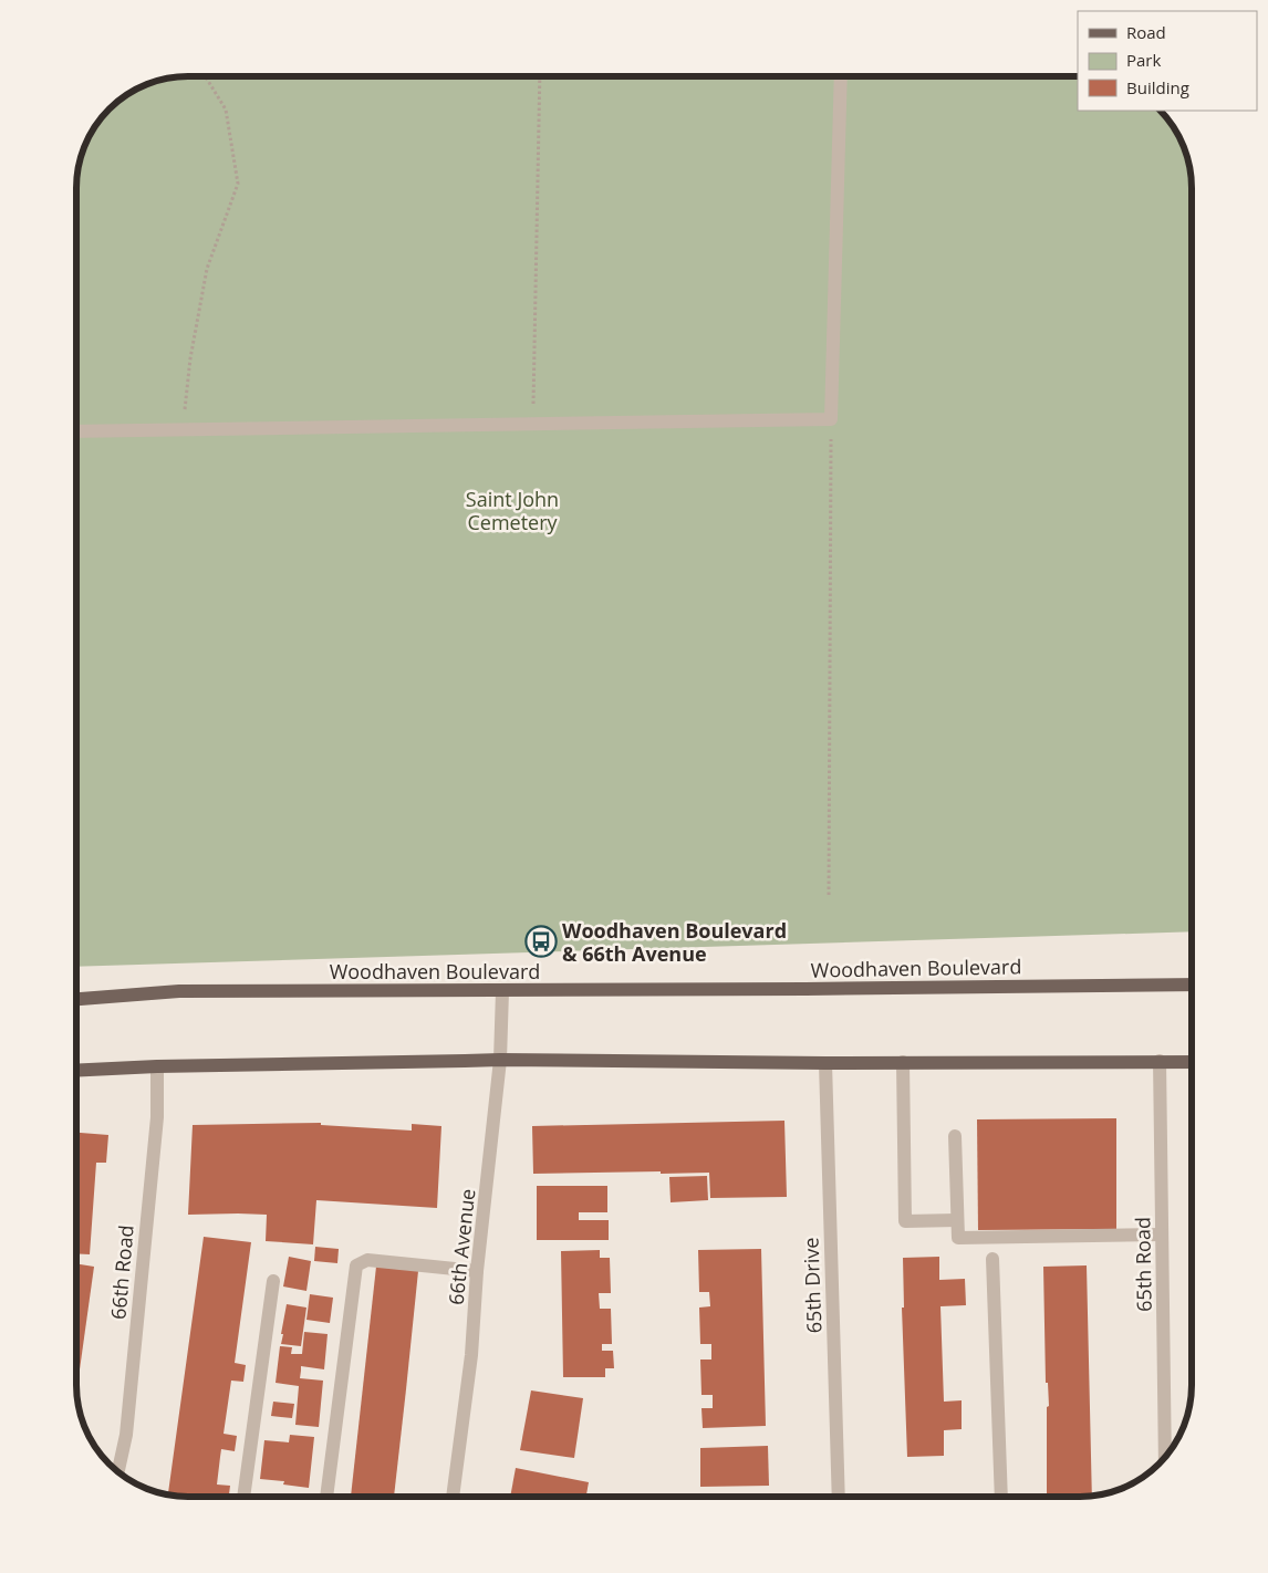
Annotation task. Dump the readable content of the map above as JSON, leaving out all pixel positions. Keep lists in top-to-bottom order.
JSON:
{
  "streets": {
    "main road": ["Woodhaven Boulevard"],
    "street": [
      "66th Avenue",
      "65th Road",
      "66th Road",
      "65th Drive"
    ]
  },
  "crossings": [
    ["Woodhaven Boulevard", "66th Avenue"]
  ],
  "parks": ["Saint John Cemetery"],
  "places": {
    "bus stop": ["Woodhaven Boulevard & 66th Avenue"]
  },
  "legend": ["Road", "Park", "Building"]
}
